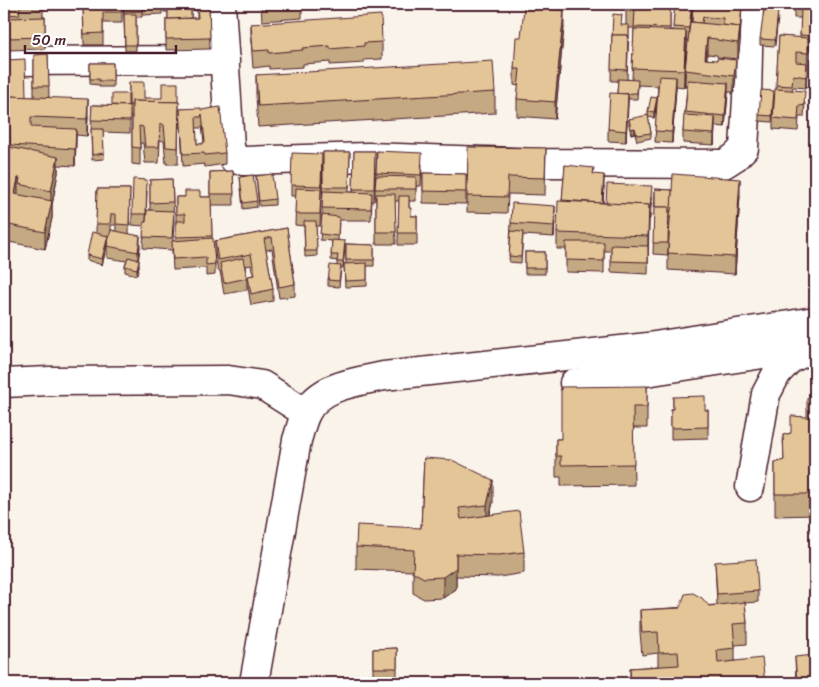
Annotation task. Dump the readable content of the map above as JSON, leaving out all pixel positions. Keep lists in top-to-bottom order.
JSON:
{
  "scale_bar": "50 m"
}
